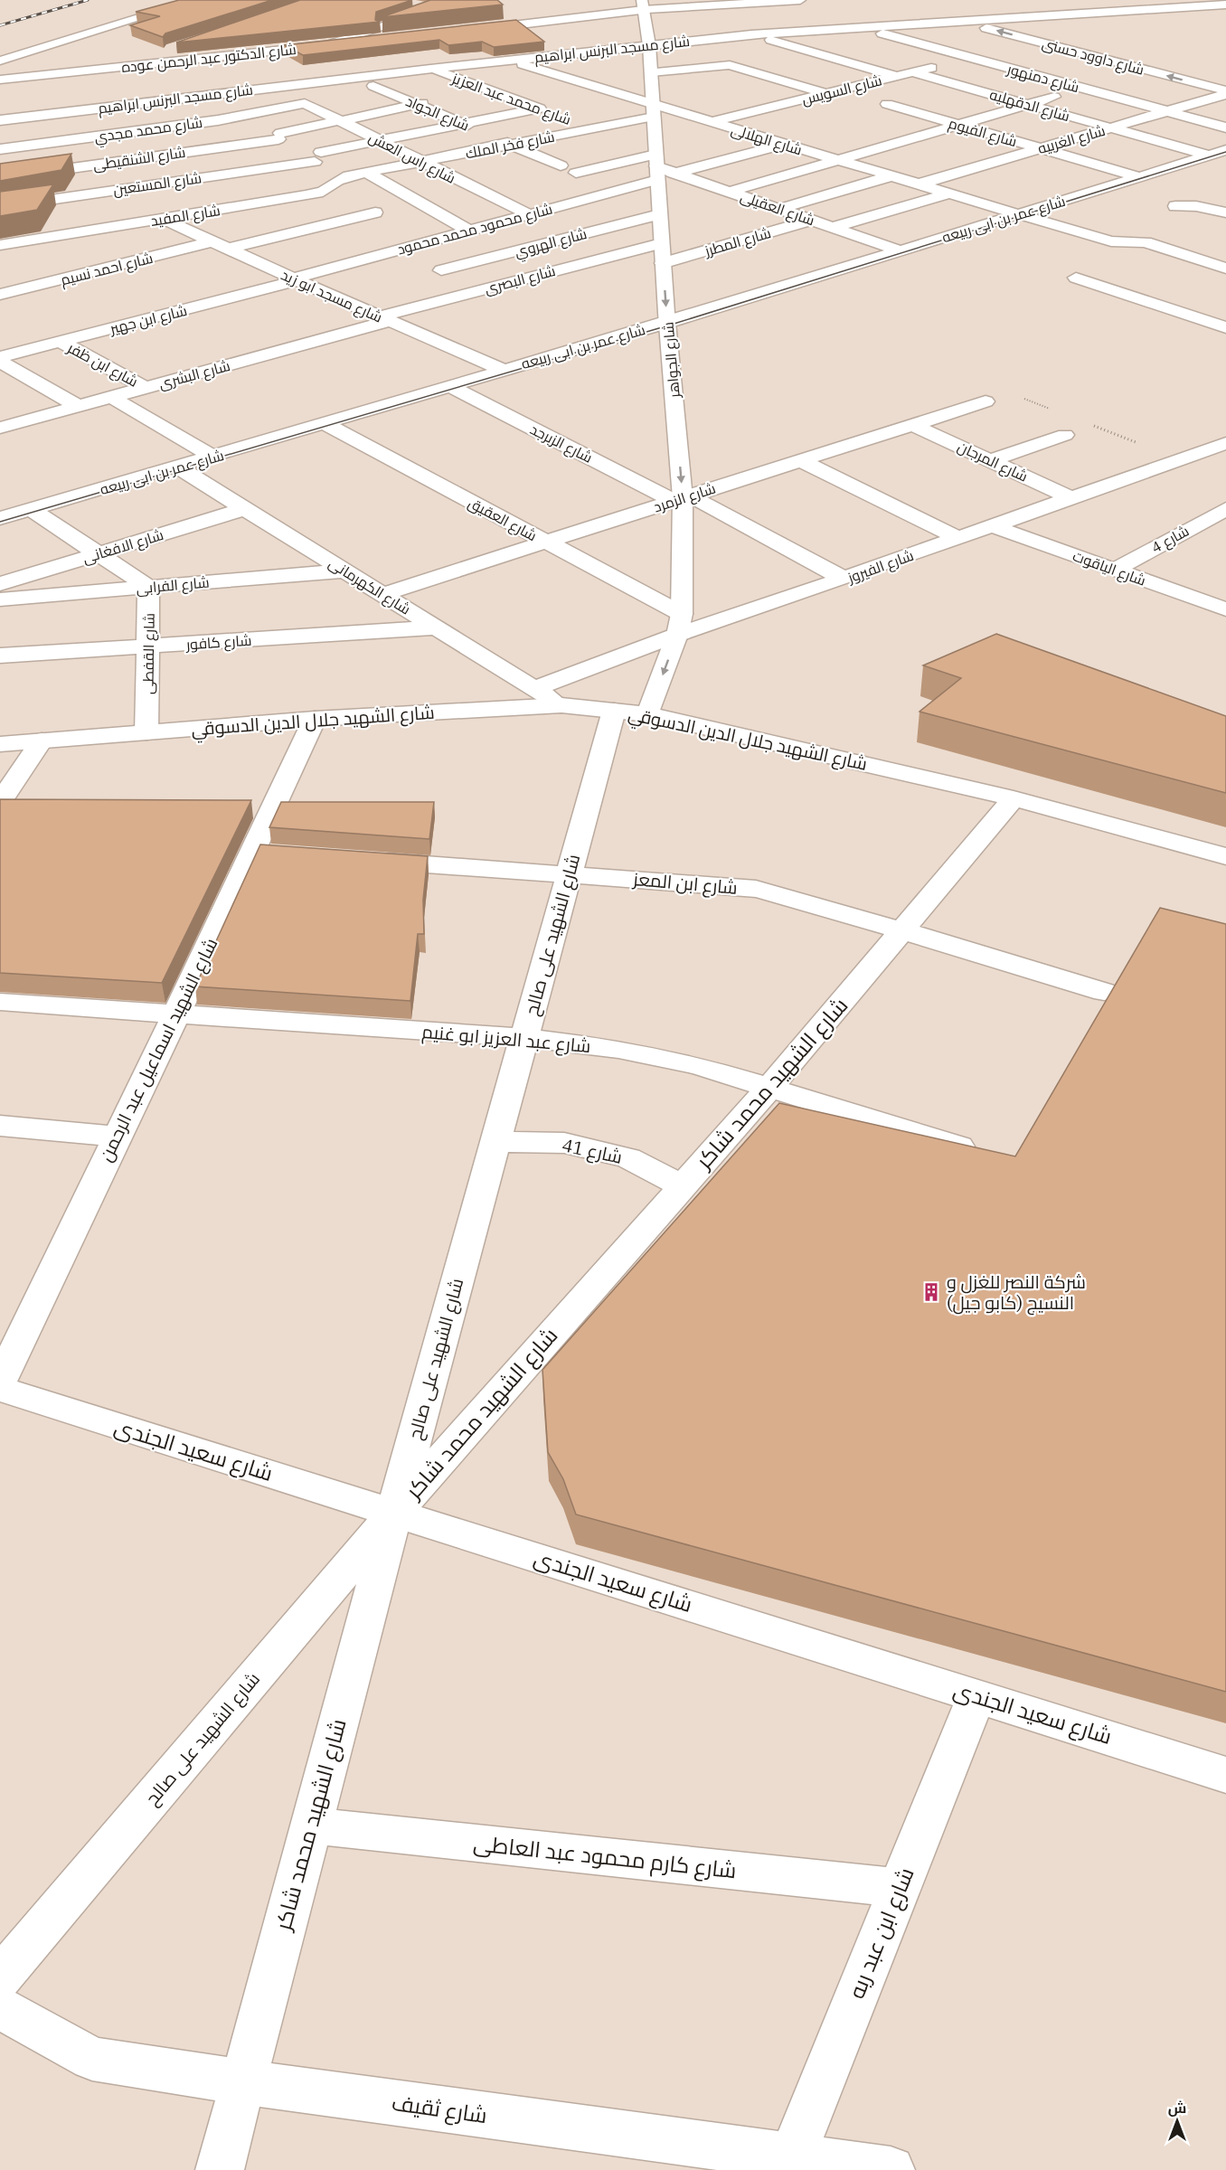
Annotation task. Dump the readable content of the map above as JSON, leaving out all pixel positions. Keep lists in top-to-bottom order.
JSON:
{
  "streets": {
    "street": [
      "شارع مسجد البرنس ابراهيم",
      "شارع داوود حسنى",
      "شارع الدكتور عبد الرحمن عوده",
      "شارع دمنهور",
      "شارع السويس",
      "شارع محمد عبد العزيز",
      "شارع الدقهليه",
      "شارع الجواد",
      "شارع محمد مجدي",
      "شارع الفيوم",
      "شارع الهلالى",
      "شارع الغربيه",
      "شارع فخر الملك",
      "شارع راس العش",
      "شارع الشنقيطى",
      "شارع المستعين",
      "شارع العقيلى",
      "شارع المفيد",
      "شارع عمر بن ابى ربيعه",
      "شارع محمود محمد محمود",
      "شارع المطرز",
      "شارع الهروي",
      "شارع احمد نسيم",
      "شارع البصرى",
      "شارع مسجد ابو زيد",
      "شارع ابن جهير",
      "شارع الجواهر",
      "شارع ابن ظفر",
      "شارع البشرى",
      "شارع الزبرجد",
      "شارع المرجان",
      "شارع الزمرد",
      "شارع العقيق",
      "شارع 4",
      "شارع الافغانى",
      "شارع الفيروز",
      "شارع الياقوت",
      "شارع الفرابى",
      "شارع الكهرمانى",
      "شارع كافور",
      "شارع القفطى",
      "شارع الشهيد جلال الدين الدسوقي",
      "شارع ابن المعز",
      "شارع الشهيد على صالح",
      "شارع عبد العزيز ابو غنيم",
      "شارع الشهيد اسماعيل عبد الرحمن",
      "شارع الشهيد محمد شاكر",
      "شارع 41",
      "شارع سعيد الجندى",
      "شارع كارم محمود عبد العاطى",
      "شارع ابن عبد ربه",
      "شارع ثقيف"
    ]
  },
  "crossings": [
    ["شارع مسجد البرنس ابراهيم", "شارع داوود حسنى"],
    ["شارع مسجد البرنس ابراهيم", "شارع دمنهور"],
    ["شارع مسجد البرنس ابراهيم", "شارع محمد عبد العزيز"],
    ["شارع مسجد البرنس ابراهيم", "شارع الهلالى"],
    ["شارع مسجد البرنس ابراهيم", "شارع الجواهر"],
    ["شارع داوود حسنى", "شارع الغربيه"],
    ["شارع دمنهور", "شارع السويس"],
    ["شارع دمنهور", "شارع الغربيه"],
    ["شارع السويس", "شارع الدقهليه"],
    ["شارع السويس", "شارع الهلالى"],
    ["شارع محمد عبد العزيز", "شارع فخر الملك"],
    ["شارع محمد عبد العزيز", "شارع المستعين"],
    ["شارع الدقهليه", "شارع الغربيه"],
    ["شارع الدقهليه", "شارع عمر بن ابى ربيعه"],
    ["شارع الجواد", "شارع فخر الملك"],
    ["شارع الجواد", "شارع الشنقيطى"],
    ["شارع الجواد", "شارع المستعين"],
    ["شارع محمد مجدي", "شارع راس العش"],
    ["شارع الفيوم", "شارع الغربيه"],
    ["شارع الفيوم", "شارع عمر بن ابى ربيعه"],
    ["شارع الهلالى", "شارع الغربيه"],
    ["شارع الهلالى", "شارع فخر الملك"],
    ["شارع الهلالى", "شارع عمر بن ابى ربيعه"],
    ["شارع الهلالى", "شارع محمود محمد محمود"],
    ["شارع الهلالى", "شارع الجواهر"],
    ["شارع فخر الملك", "شارع راس العش"],
    ["شارع فخر الملك", "شارع المفيد"],
    ["شارع فخر الملك", "شارع الجواهر"],
    ["شارع راس العش", "شارع الشنقيطى"],
    ["شارع راس العش", "شارع المستعين"],
    ["شارع راس العش", "شارع محمود محمد محمود"],
    ["شارع العقيلى", "شارع عمر بن ابى ربيعه"],
    ["شارع العقيلى", "شارع محمود محمد محمود"],
    ["شارع العقيلى", "شارع المطرز"],
    ["شارع العقيلى", "شارع الجواهر"],
    ["شارع المفيد", "شارع مسجد ابو زيد"],
    ["شارع عمر بن ابى ربيعه", "شارع مسجد ابو زيد"],
    ["شارع عمر بن ابى ربيعه", "شارع الجواهر"],
    ["شارع عمر بن ابى ربيعه", "شارع ابن ظفر"],
    ["شارع عمر بن ابى ربيعه", "شارع الزبرجد"],
    ["شارع عمر بن ابى ربيعه", "شارع العقيق"],
    ["شارع عمر بن ابى ربيعه", "شارع الكهرمانى"],
    ["شارع عمر بن ابى ربيعه", "شارع القفطى"],
    ["شارع محمود محمد محمود", "شارع مسجد ابو زيد"],
    ["شارع محمود محمد محمود", "شارع ابن جهير"],
    ["شارع محمود محمد محمود", "شارع الجواهر"],
    ["شارع المطرز", "شارع الجواهر"],
    ["شارع الهروي", "شارع الجواهر"],
    ["شارع احمد نسيم", "شارع مسجد ابو زيد"],
    ["شارع البصرى", "شارع مسجد ابو زيد"],
    ["شارع البصرى", "شارع الجواهر"],
    ["شارع البصرى", "شارع البشرى"],
    ["شارع مسجد ابو زيد", "شارع ابن جهير"],
    ["شارع مسجد ابو زيد", "شارع البشرى"],
    ["شارع ابن جهير", "شارع ابن ظفر"],
    ["شارع الجواهر", "شارع الزبرجد"],
    ["شارع الجواهر", "شارع الزمرد"],
    ["شارع الجواهر", "شارع العقيق"],
    ["شارع الجواهر", "شارع الفيروز"],
    ["شارع الجواهر", "شارع الشهيد جلال الدين الدسوقي"],
    ["شارع ابن ظفر", "شارع البشرى"],
    ["شارع الزبرجد", "شارع الزمرد"],
    ["شارع الزبرجد", "شارع الفيروز"],
    ["شارع المرجان", "شارع الزمرد"],
    ["شارع المرجان", "شارع الفيروز"],
    ["شارع الزمرد", "شارع العقيق"],
    ["شارع الزمرد", "شارع الكهرمانى"],
    ["شارع 4", "شارع الياقوت"],
    ["شارع الافغانى", "شارع الكهرمانى"],
    ["شارع الافغانى", "شارع القفطى"],
    ["شارع الفيروز", "شارع الياقوت"],
    ["شارع الفيروز", "شارع الكهرمانى"],
    ["شارع الفرابى", "شارع الكهرمانى"],
    ["شارع الفرابى", "شارع القفطى"],
    ["شارع الكهرمانى", "شارع كافور"],
    ["شارع الكهرمانى", "شارع الشهيد جلال الدين الدسوقي"],
    ["شارع كافور", "شارع القفطى"],
    ["شارع القفطى", "شارع الشهيد جلال الدين الدسوقي"],
    ["شارع الشهيد جلال الدين الدسوقي", "شارع الشهيد على صالح"],
    ["شارع الشهيد جلال الدين الدسوقي", "شارع الشهيد اسماعيل عبد الرحمن"],
    ["شارع الشهيد جلال الدين الدسوقي", "شارع الشهيد محمد شاكر"],
    ["شارع ابن المعز", "شارع الشهيد على صالح"],
    ["شارع ابن المعز", "شارع الشهيد محمد شاكر"],
    ["شارع الشهيد على صالح", "شارع عبد العزيز ابو غنيم"],
    ["شارع الشهيد على صالح", "شارع الشهيد محمد شاكر"],
    ["شارع الشهيد على صالح", "شارع 41"],
    ["شارع الشهيد على صالح", "شارع سعيد الجندى"],
    ["شارع عبد العزيز ابو غنيم", "شارع الشهيد اسماعيل عبد الرحمن"],
    ["شارع عبد العزيز ابو غنيم", "شارع الشهيد محمد شاكر"],
    ["شارع الشهيد محمد شاكر", "شارع 41"],
    ["شارع الشهيد محمد شاكر", "شارع سعيد الجندى"],
    ["شارع الشهيد محمد شاكر", "شارع كارم محمود عبد العاطى"],
    ["شارع الشهيد محمد شاكر", "شارع ثقيف"],
    ["شارع سعيد الجندى", "شارع ابن عبد ربه"],
    ["شارع كارم محمود عبد العاطى", "شارع ابن عبد ربه"],
    ["شارع ابن عبد ربه", "شارع ثقيف"]
  ],
  "one_way": ["شارع الجواهر"],
  "places": {
    "building": ["شركة النصر للغزل و النسيج (كابو جيل)"]
  },
  "north": "top"
}
